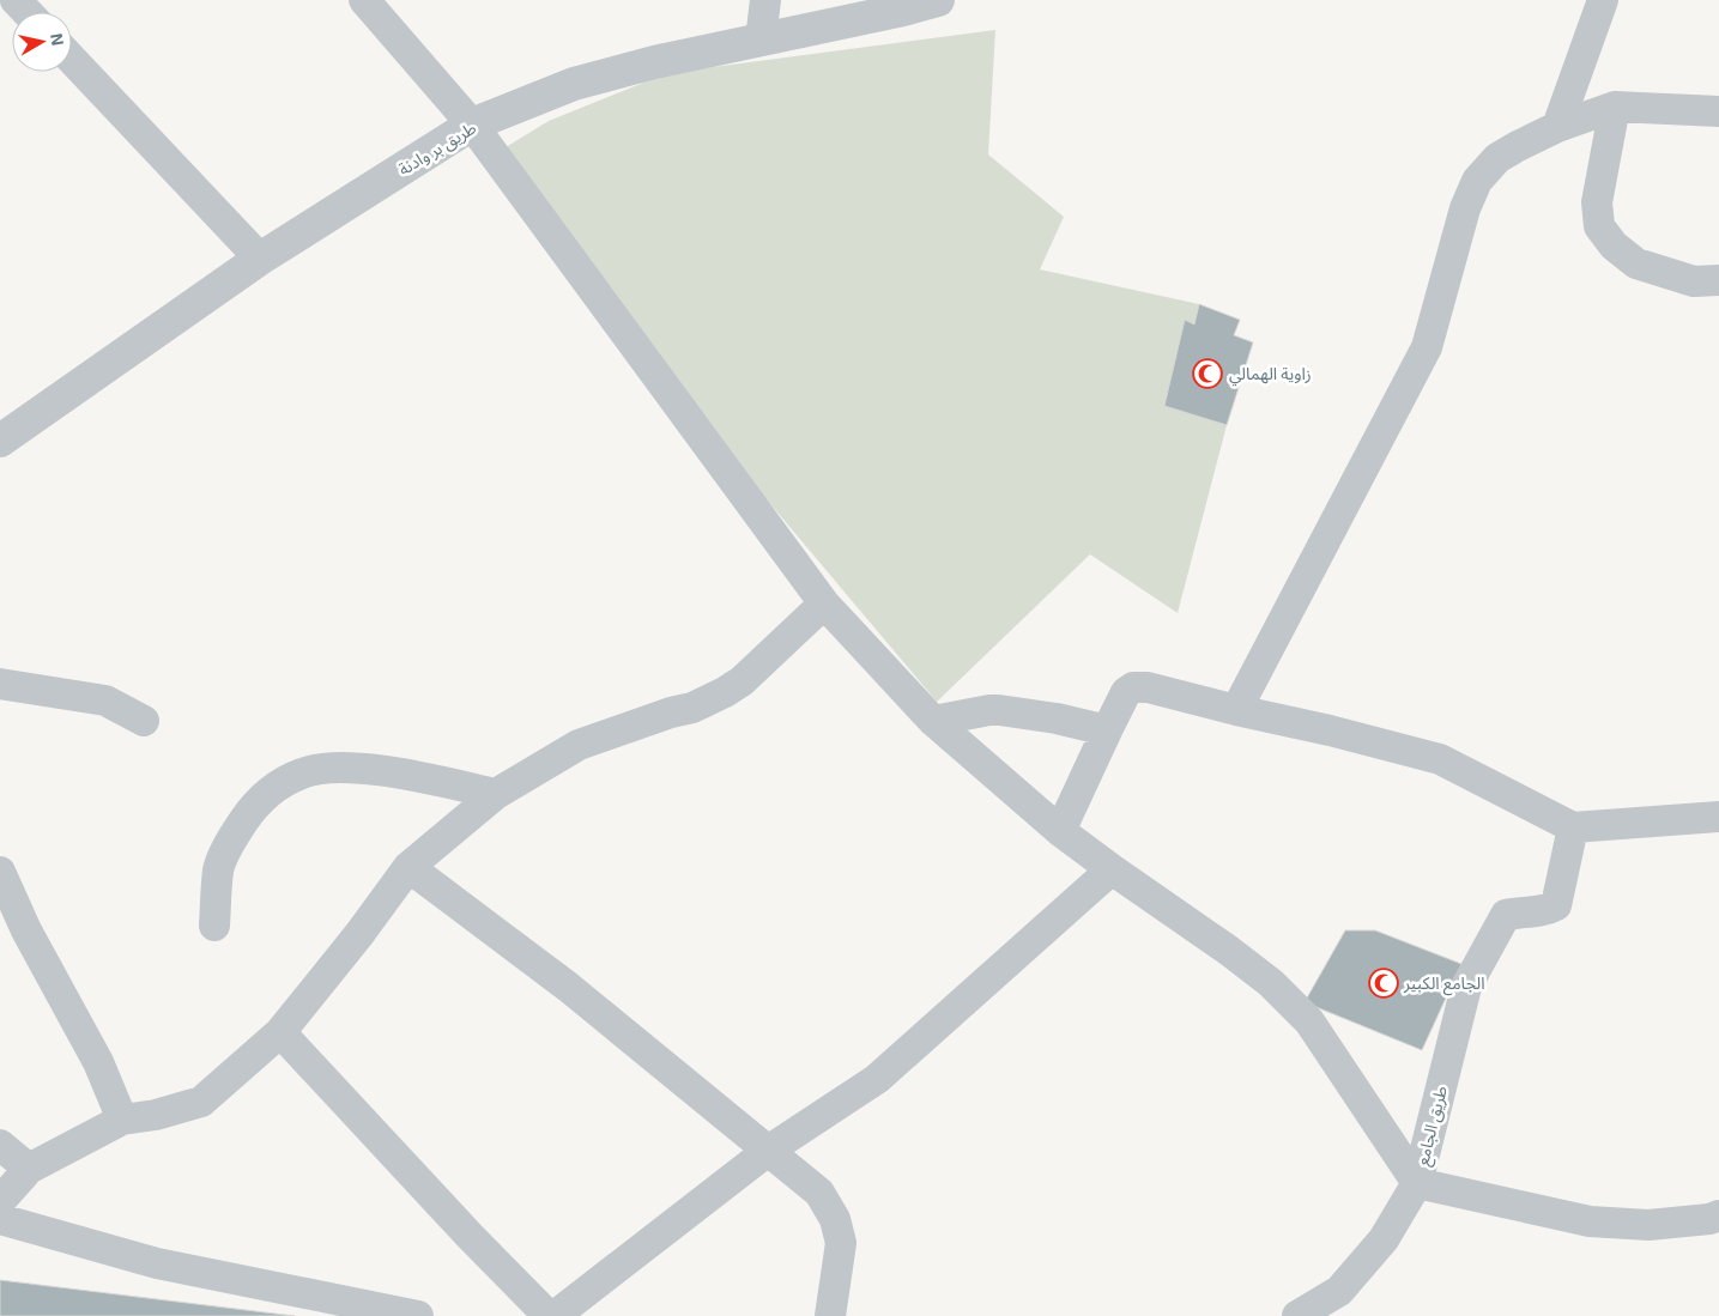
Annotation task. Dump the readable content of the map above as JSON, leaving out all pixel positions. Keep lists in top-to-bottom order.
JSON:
{
  "streets": {
    "street": ["طريق بر وادنة", "طريق الجامع"]
  },
  "crossings": [
    ["طريق بر وادنة", "طريق الجامع"]
  ],
  "places": {
    "mosque": ["زاوية الهمالي", "الجامع الكبير"]
  },
  "north": "right"
}
